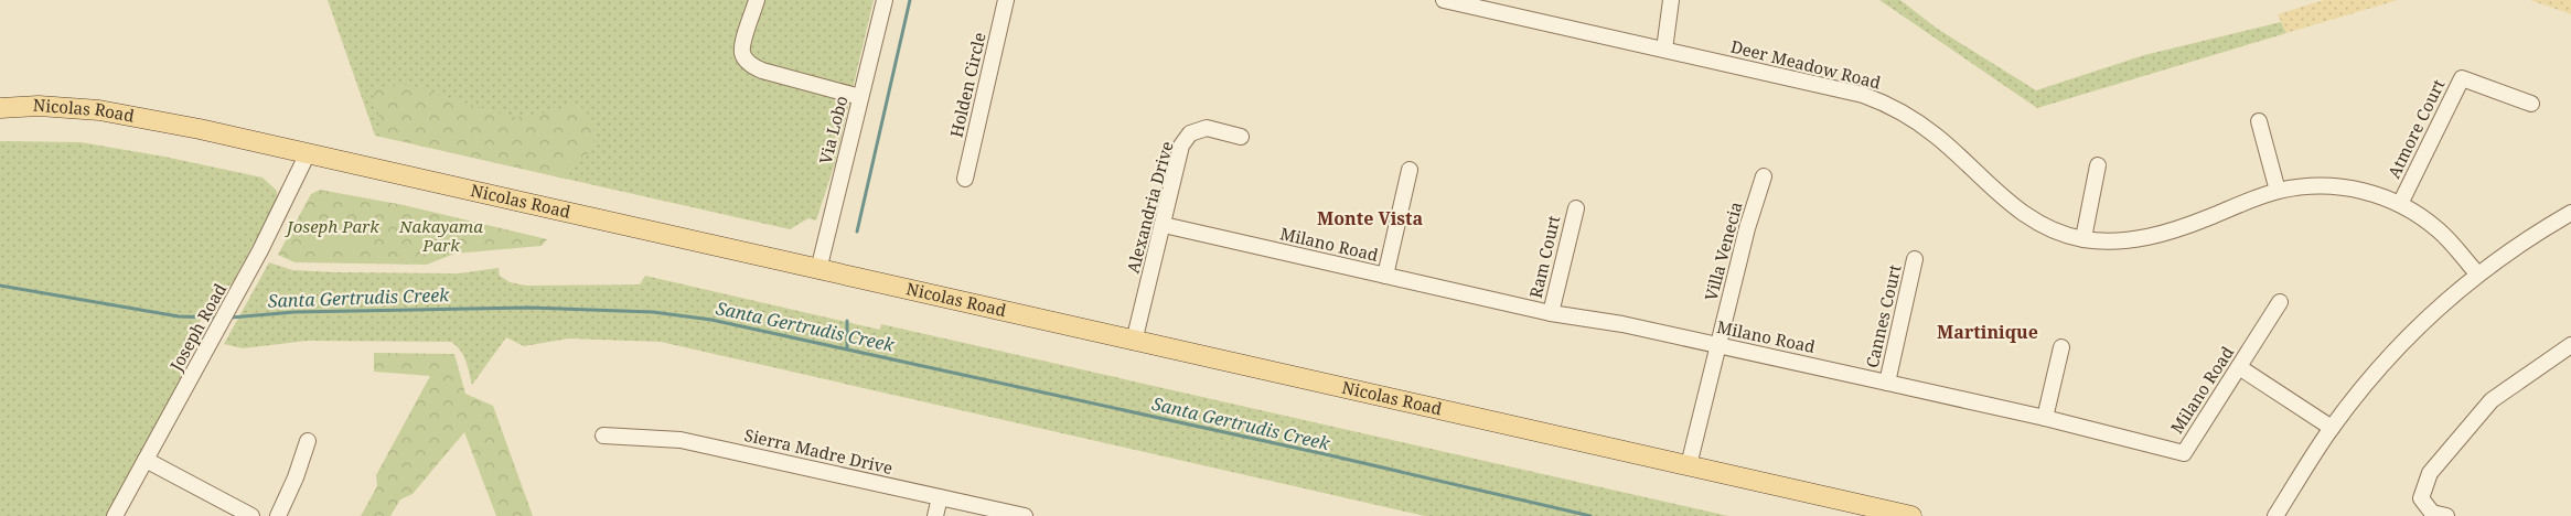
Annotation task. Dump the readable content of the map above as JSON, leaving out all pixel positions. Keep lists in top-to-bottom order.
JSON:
{
  "streets": {
    "main road": ["Nicolas Road"],
    "street": [
      "Deer Meadow Road",
      "Holden Circle",
      "Atmore Court",
      "Via Lobo",
      "Alexandria Drive",
      "Milano Road",
      "Villa Venecia",
      "Ram Court",
      "Cannes Court",
      "Joseph Road",
      "Sierra Madre Drive"
    ]
  },
  "crossings": [
    ["Deer Meadow Road", "Atmore Court"],
    ["Nicolas Road", "Via Lobo"],
    ["Nicolas Road", "Alexandria Drive"],
    ["Nicolas Road", "Villa Venecia"],
    ["Nicolas Road", "Joseph Road"],
    ["Alexandria Drive", "Milano Road"],
    ["Milano Road", "Villa Venecia"],
    ["Milano Road", "Ram Court"],
    ["Milano Road", "Cannes Court"]
  ],
  "districts": ["Monte Vista", "Martinique"],
  "water": ["Santa Gertrudis Creek"],
  "parks": ["Joseph Park", "Nakayama Park"]
}
